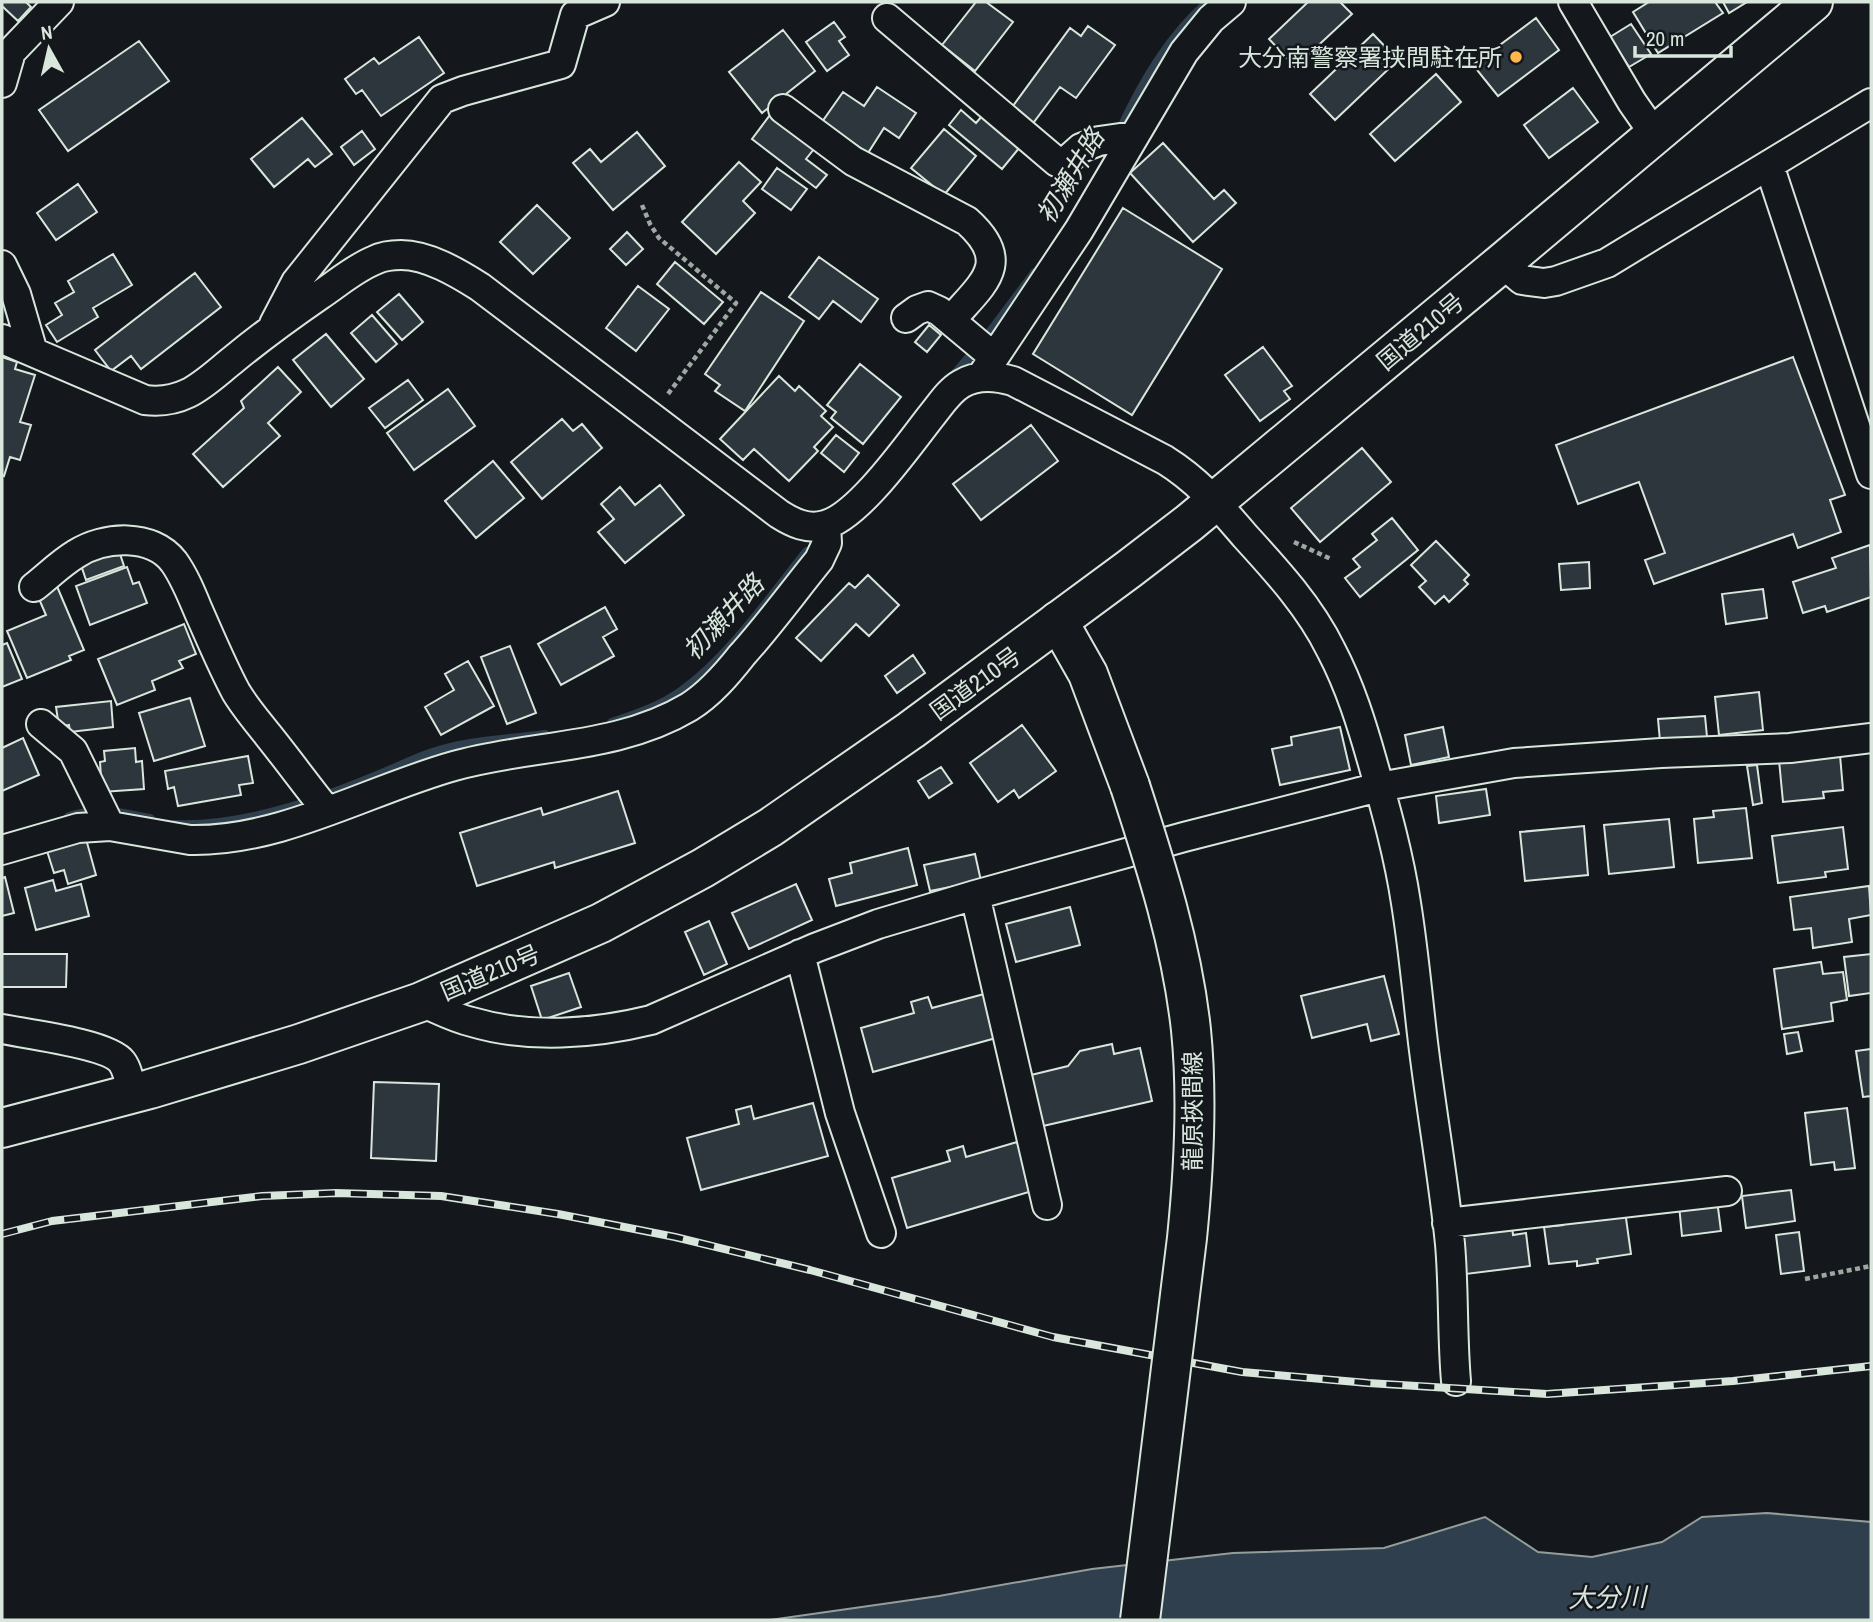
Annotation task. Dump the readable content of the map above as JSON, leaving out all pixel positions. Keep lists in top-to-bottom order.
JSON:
{
  "streets": {
    "main road": ["国道210号", "龍原挾間線"]
  },
  "crossings": [
    ["国道210号", "龍原挾間線"]
  ],
  "water": ["初瀬井路", "大分川"],
  "places": ["大分南警察署挟間駐在所"],
  "scale_bar": "20 m",
  "north": "top"
}
